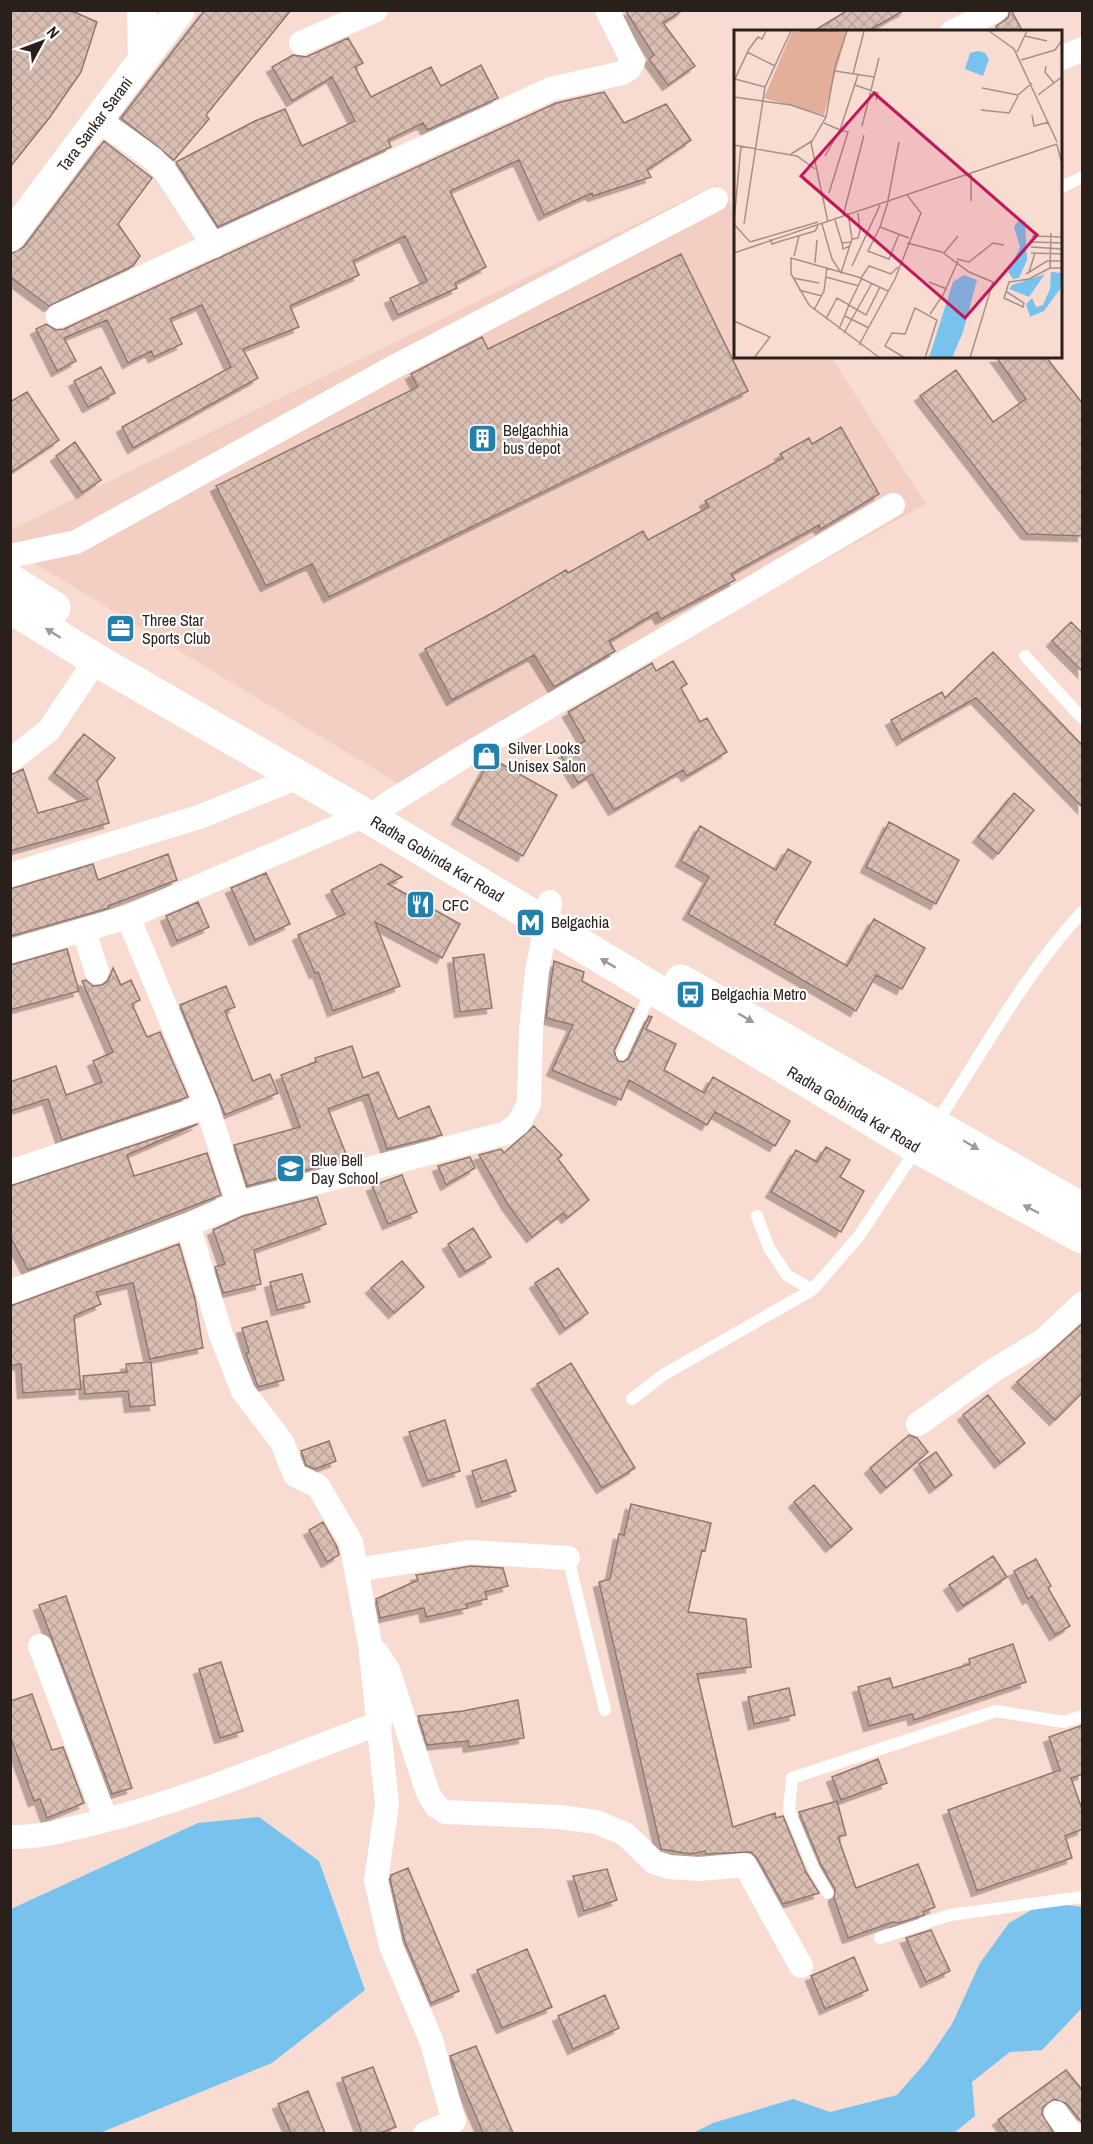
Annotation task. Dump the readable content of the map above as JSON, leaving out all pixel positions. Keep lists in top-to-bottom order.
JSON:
{
  "streets": {
    "main road": ["Radha Gobinda Kar Road"],
    "street": ["Tara Sankar Sarani"]
  },
  "places": {
    "building": ["Belgachhia bus depot"],
    "office": ["Three Star Sports Club"],
    "shop": ["Silver Looks Unisex Salon"],
    "restaurant": ["CFC"],
    "metro station": ["Belgachia"],
    "bus stop": ["Belgachia Metro"],
    "school or university": ["Blue Bell Day School"]
  },
  "north": "top right"
}
